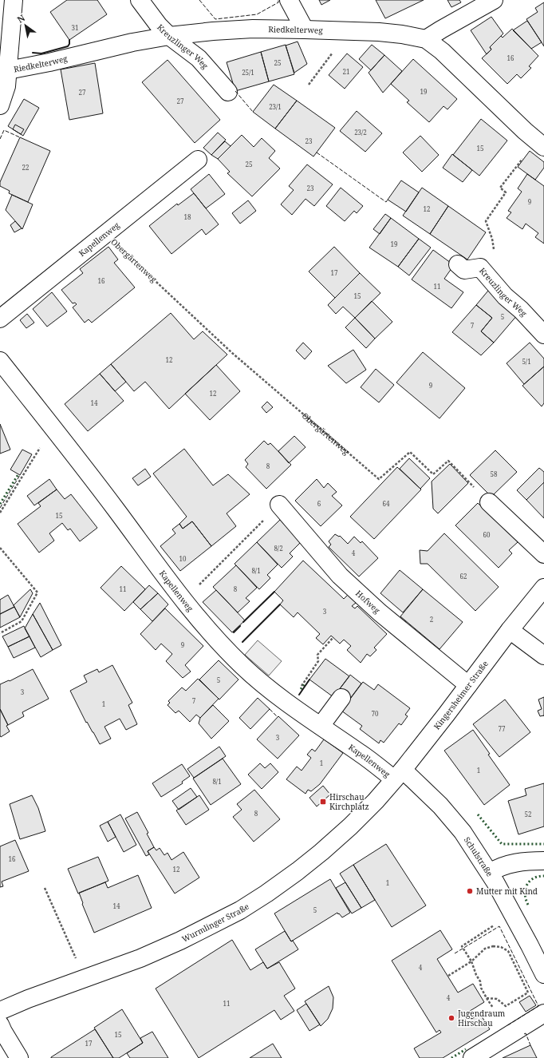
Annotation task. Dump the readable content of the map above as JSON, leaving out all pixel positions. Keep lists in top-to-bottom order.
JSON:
{
  "streets": {
    "street": [
      "Riedkelterweg",
      "Kreuzlinger Weg",
      "Kapellenweg",
      "Hofweg",
      "Kingersheimer Straße",
      "Schulstraße",
      "Wurmlinger Straße"
    ],
    "path": ["Obergärtenweg"]
  },
  "crossings": [
    ["Riedkelterweg", "Kreuzlinger Weg"],
    ["Kapellenweg", "Obergärtenweg"],
    ["Kapellenweg", "Kingersheimer Straße"],
    ["Kapellenweg", "Schulstraße"],
    ["Hofweg", "Kingersheimer Straße"],
    ["Kingersheimer Straße", "Schulstraße"],
    ["Kingersheimer Straße", "Wurmlinger Straße"]
  ],
  "places": {
    "transit": ["Hirschau Kirchplatz"],
    "other": ["Mutter mit Kind", "Jugendraum Hirschau"]
  },
  "house_numbers": [
    "31",
    "16",
    "25",
    "21",
    "25/1",
    "19",
    "27",
    "27",
    "23/1",
    "23/2",
    "23",
    "15",
    "25",
    "22",
    "23",
    "9",
    "12",
    "18",
    "19",
    "17",
    "16",
    "11",
    "15",
    "5",
    "7",
    "12",
    "5/1",
    "9",
    "12",
    "14",
    "8",
    "58",
    "6",
    "64",
    "15",
    "60",
    "8/2",
    "4",
    "10",
    "8/1",
    "62",
    "11",
    "8",
    "3",
    "2",
    "9",
    "5",
    "3",
    "7",
    "1",
    "70",
    "77",
    "3",
    "1",
    "1",
    "8/1",
    "8",
    "52",
    "16",
    "12",
    "1",
    "14",
    "5",
    "4",
    "4",
    "11",
    "15",
    "17"
  ],
  "north": "top left"
}
